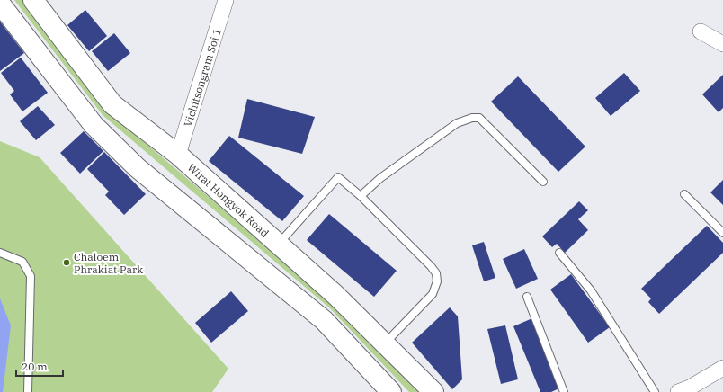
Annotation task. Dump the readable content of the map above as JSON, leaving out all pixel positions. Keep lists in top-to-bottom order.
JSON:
{
  "streets": {
    "main road": ["Wirat Hongyok Road"],
    "street": ["Vichitsongram Soi 1"]
  },
  "crossings": [
    ["Vichitsongram Soi 1", "Wirat Hongyok Road"]
  ],
  "places": ["Chaloem Phrakiat Park"],
  "scale_bar": "20 m"
}
